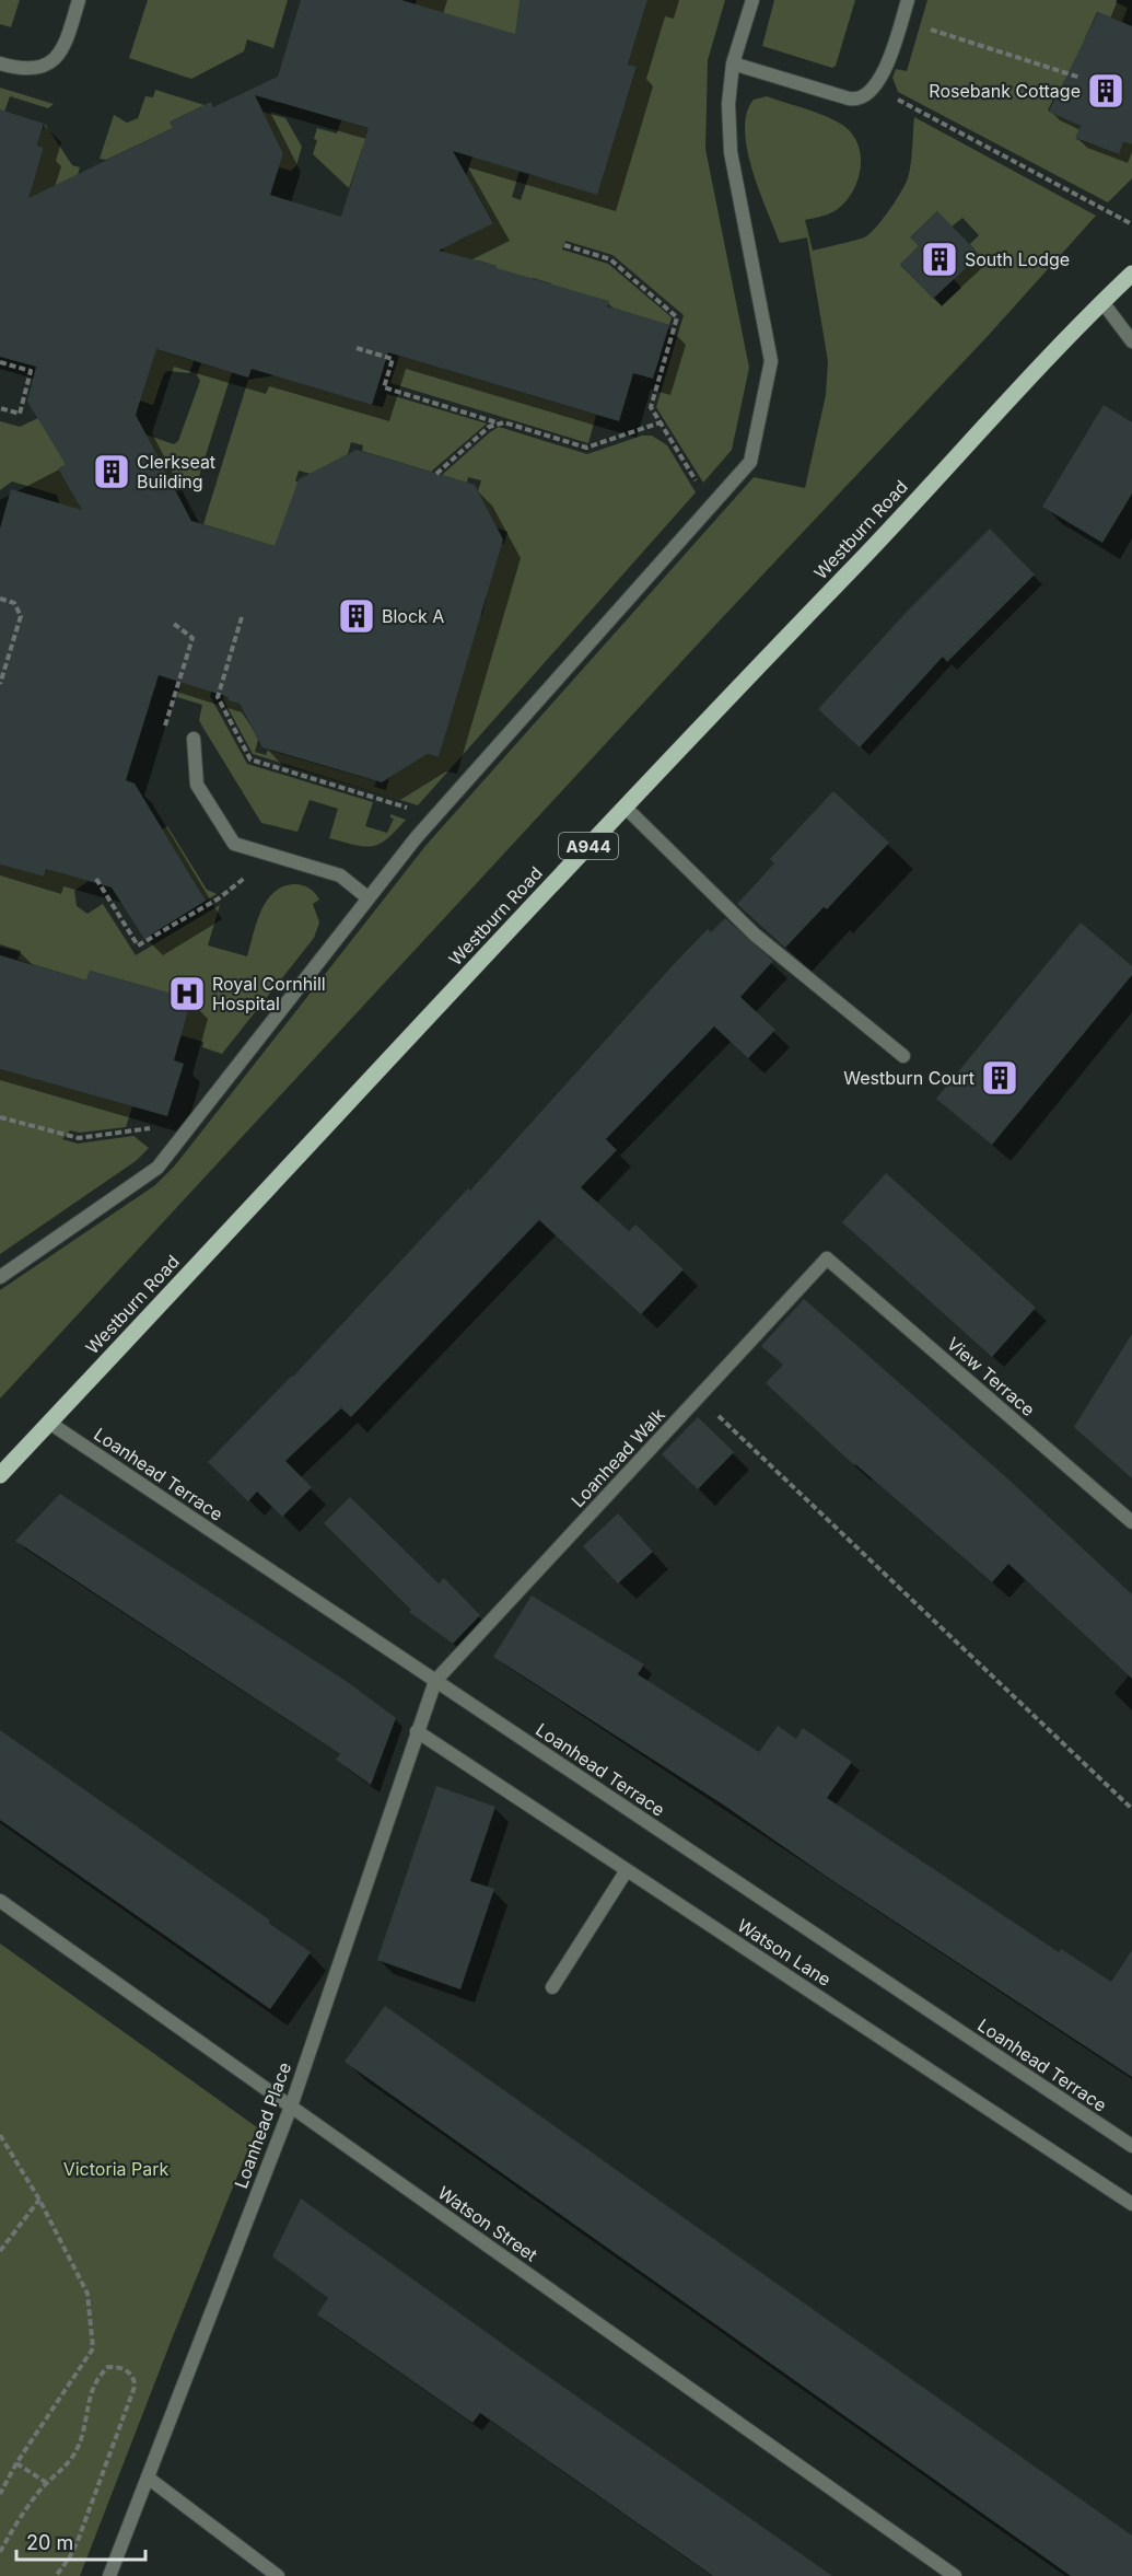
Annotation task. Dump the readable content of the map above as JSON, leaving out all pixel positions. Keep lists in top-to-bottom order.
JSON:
{
  "streets": {
    "main road": ["Westburn Road", "A944"],
    "street": [
      "View Terrace",
      "Loanhead Walk",
      "Loanhead Terrace",
      "Watson Lane",
      "Loanhead Place",
      "Watson Street"
    ]
  },
  "crossings": [
    ["Westburn Road", "Loanhead Terrace"],
    ["View Terrace", "Loanhead Walk"],
    ["Loanhead Walk", "Loanhead Terrace"],
    ["Loanhead Walk", "Loanhead Place"],
    ["Loanhead Terrace", "Loanhead Place"],
    ["Watson Lane", "Loanhead Place"],
    ["Loanhead Place", "Watson Street"]
  ],
  "parks": ["Victoria Park"],
  "places": {
    "building": [
      "Rosebank Cottage",
      "South Lodge",
      "Clerkseat Building",
      "Block A",
      "Westburn Court"
    ],
    "hospital": ["Royal Cornhill Hospital"]
  },
  "scale_bar": "20 m"
}
